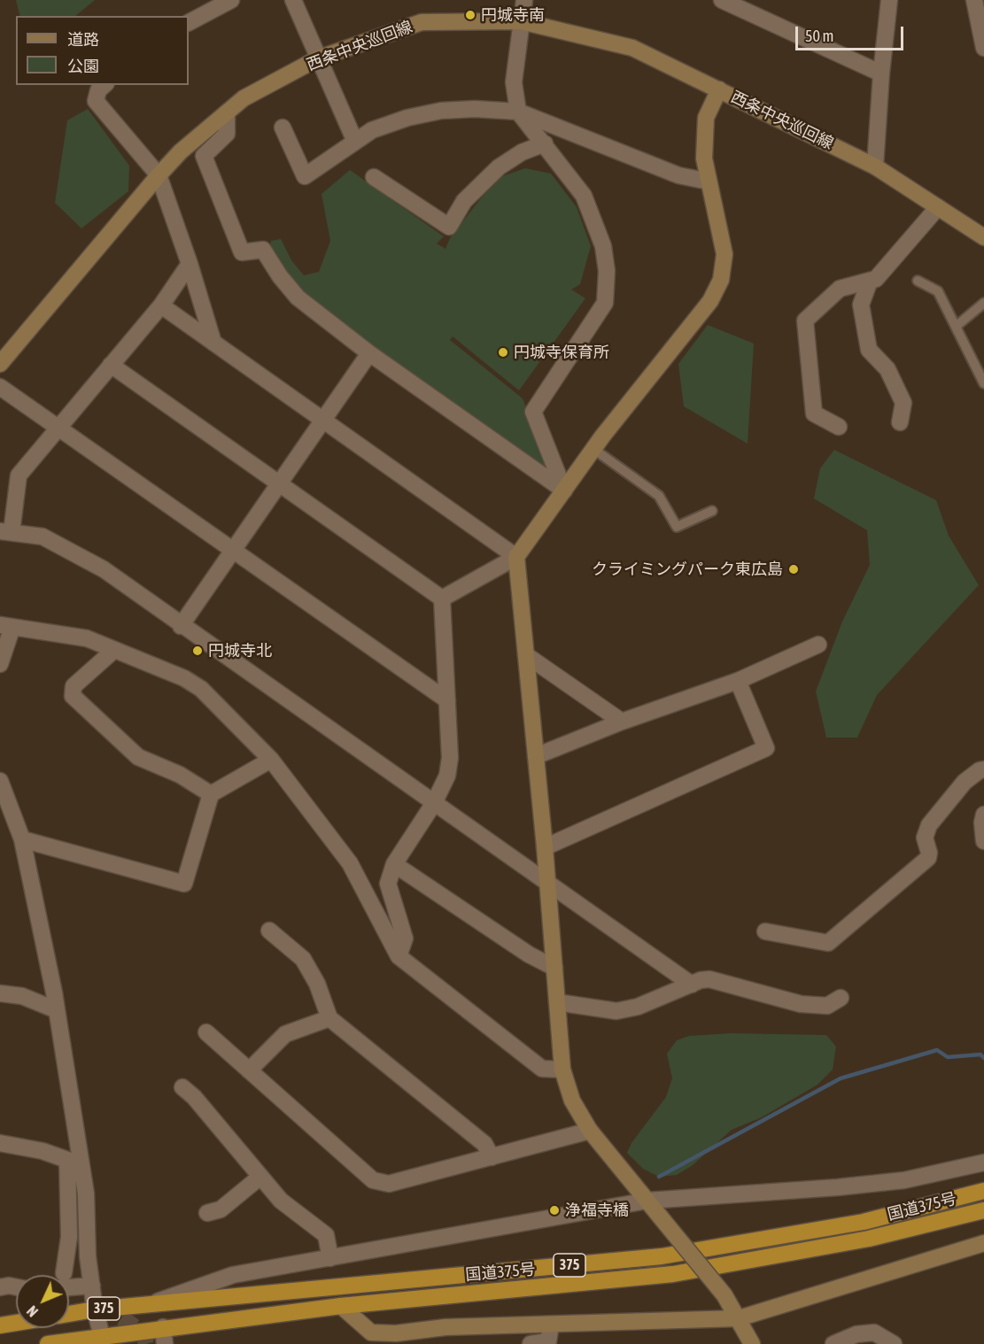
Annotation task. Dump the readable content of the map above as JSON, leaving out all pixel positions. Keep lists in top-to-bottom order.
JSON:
{
  "streets": {
    "highway": ["国道375号", "375"],
    "street": ["西条中央巡回線"]
  },
  "places": [
    "円城寺南",
    "円城寺保育所",
    "クライミングパーク東広島",
    "円城寺北",
    "浄福寺橋"
  ],
  "legend": ["道路", "公園"],
  "scale_bar": "50 m",
  "north": "bottom left"
}
